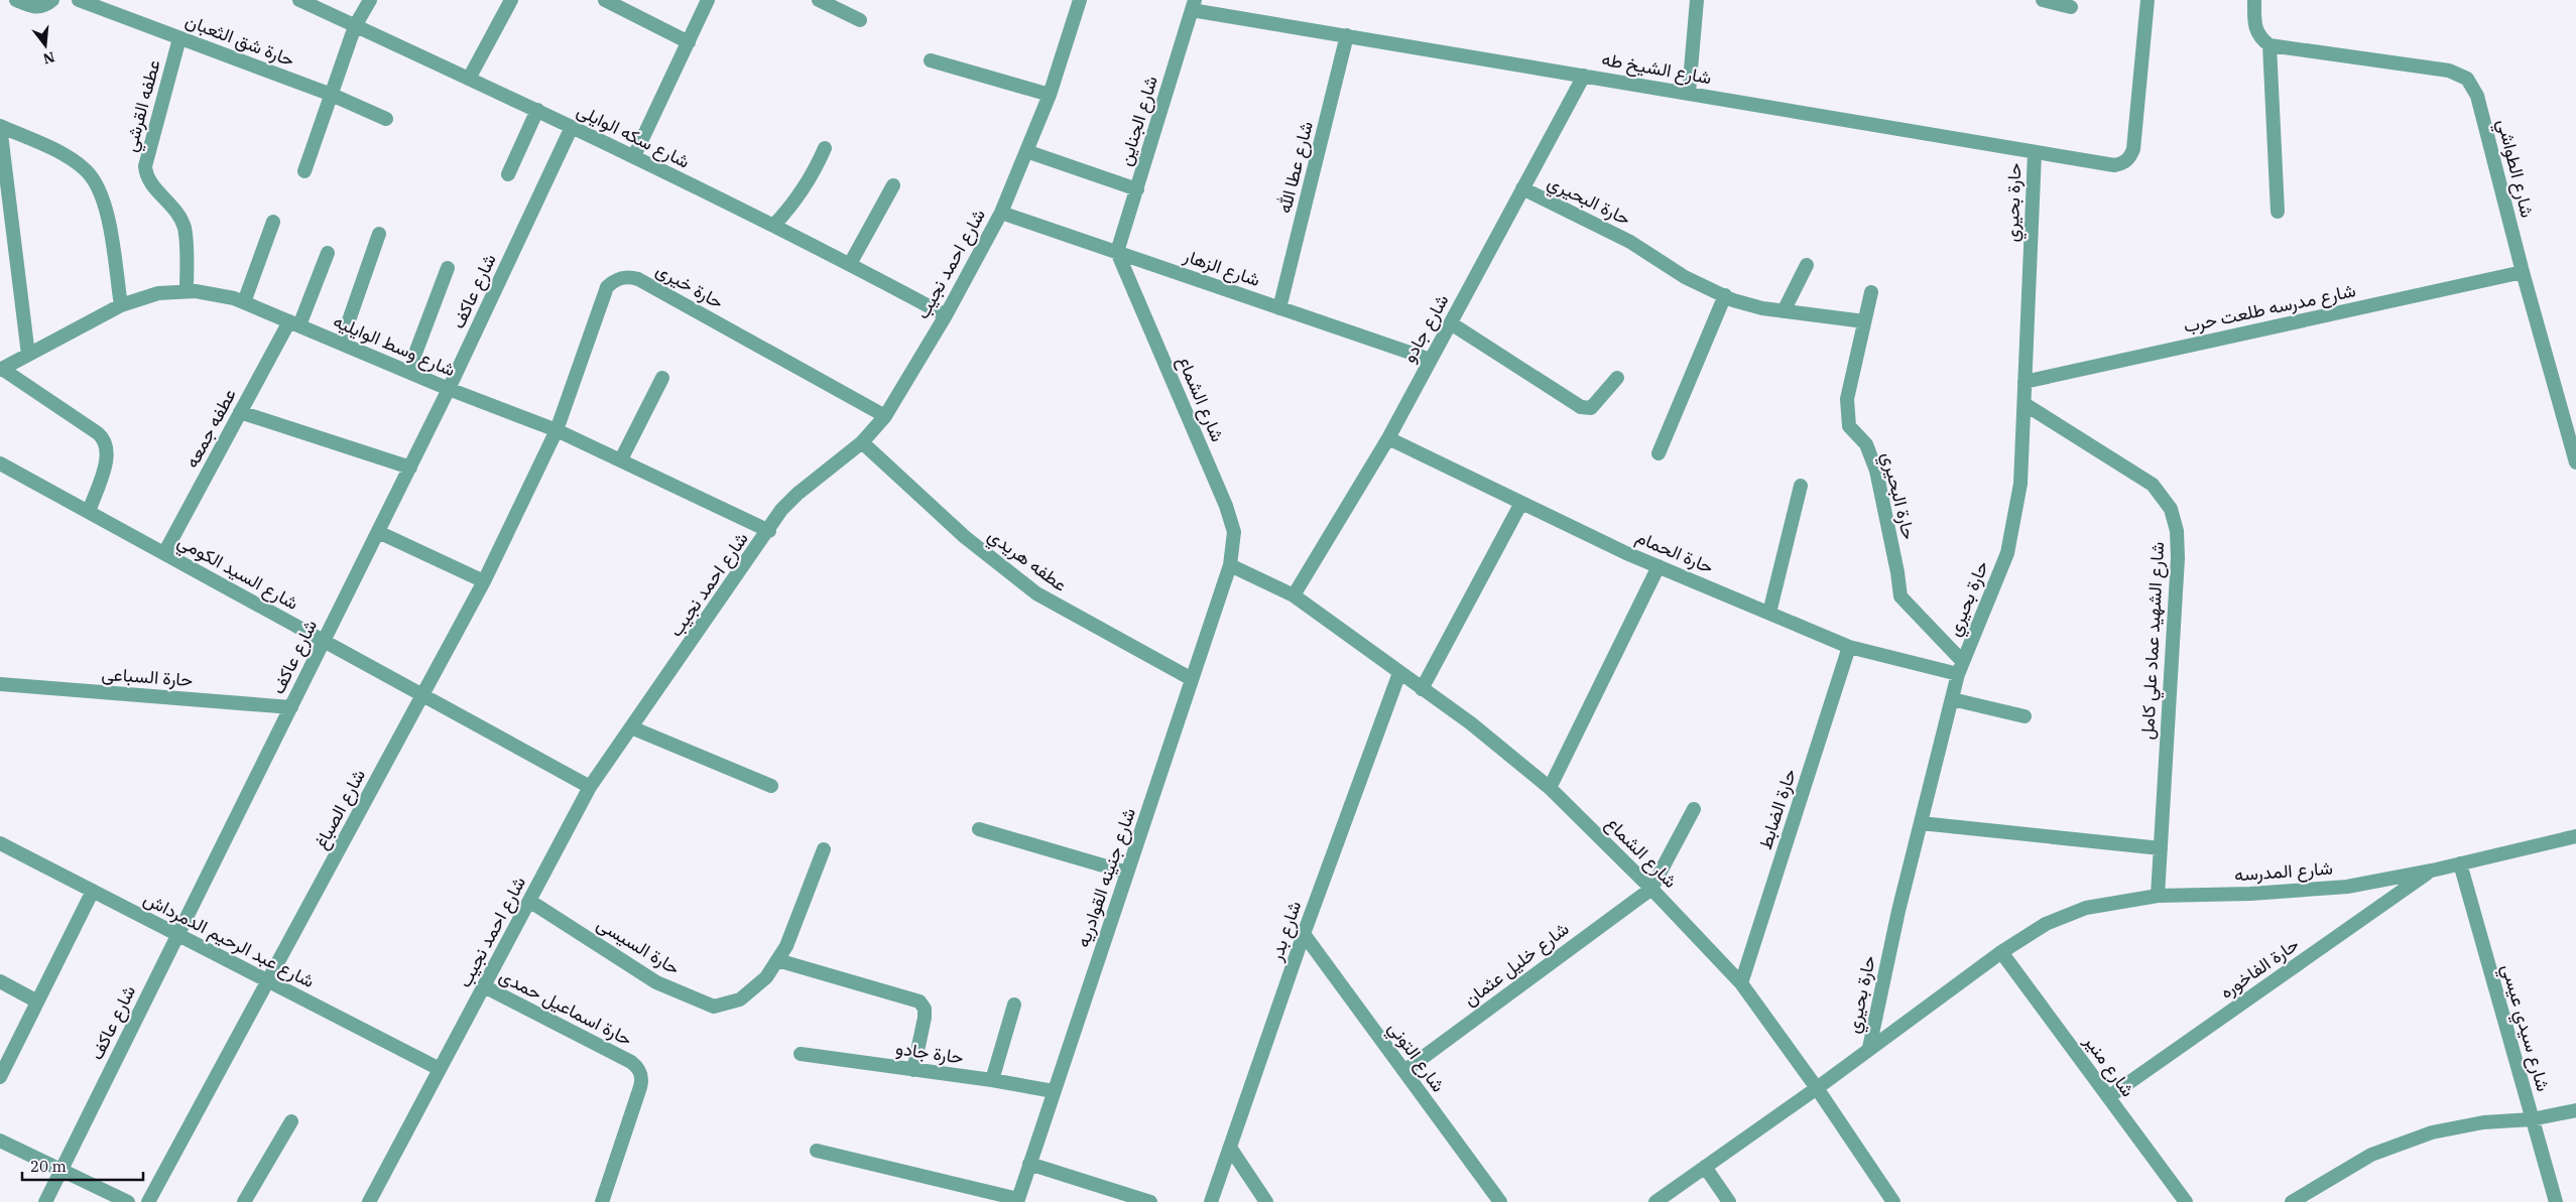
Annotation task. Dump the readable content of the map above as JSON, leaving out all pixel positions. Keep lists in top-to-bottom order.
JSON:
{
  "streets": {
    "street": [
      "حارة شق الثعبان",
      "شارع الشيخ طه",
      "عطفه القرشي",
      "شارع الجناين",
      "شارع سكه الوايلى",
      "شارع عطا الله",
      "شارع الطواشي",
      "حارة البحيري",
      "حارة بحيري",
      "شارع احمد نجيب",
      "شارع الزهار",
      "حارة خيرى",
      "شارع عاكف",
      "شارع مدرسه طلعت حرب",
      "شارع جادو",
      "شارع وسط الوايليه",
      "شارع الشماع",
      "عطفه جمعه",
      "حارة الحمام",
      "عطفه هريدي",
      "شارع السيد الكومي",
      "شارع الشهيد عماد علي كامل",
      "حارة السباعى",
      "شارع الصباغ",
      "حارة الضابط",
      "شارع المدرسه",
      "شارع جنينه القوادريه",
      "شارع بدر",
      "شارع عبد الرحيم الدمرداش",
      "حارة السيسى",
      "شارع خليل عثمان",
      "حارة الفاخوره",
      "حارة اسماعيل حمدى",
      "شارع سيدي عيسي",
      "حارة جادو",
      "شارع التوني",
      "شارع منير"
    ]
  },
  "crossings": [
    ["حارة شق الثعبان", "عطفه القرشي"],
    ["شارع الشيخ طه", "شارع الجناين"],
    ["شارع الشيخ طه", "شارع عطا الله"],
    ["شارع الشيخ طه", "حارة بحيري"],
    ["شارع الشيخ طه", "شارع جادو"],
    ["عطفه القرشي", "شارع وسط الوايليه"],
    ["شارع الجناين", "شارع الزهار"],
    ["شارع الجناين", "شارع الشماع"],
    ["شارع سكه الوايلى", "شارع احمد نجيب"],
    ["شارع سكه الوايلى", "شارع عاكف"],
    ["شارع عطا الله", "شارع الزهار"],
    ["شارع الطواشي", "شارع مدرسه طلعت حرب"],
    ["حارة البحيري", "حارة بحيري"],
    ["حارة البحيري", "شارع جادو"],
    ["حارة البحيري", "حارة الحمام"],
    ["حارة بحيري", "شارع مدرسه طلعت حرب"],
    ["حارة بحيري", "حارة الحمام"],
    ["حارة بحيري", "شارع الشهيد عماد علي كامل"],
    ["حارة بحيري", "شارع المدرسه"],
    ["شارع احمد نجيب", "شارع الزهار"],
    ["شارع احمد نجيب", "حارة خيرى"],
    ["شارع احمد نجيب", "شارع وسط الوايليه"],
    ["شارع احمد نجيب", "عطفه هريدي"],
    ["شارع احمد نجيب", "شارع السيد الكومي"],
    ["شارع احمد نجيب", "شارع عبد الرحيم الدمرداش"],
    ["شارع احمد نجيب", "حارة السيسى"],
    ["شارع احمد نجيب", "حارة اسماعيل حمدى"],
    ["شارع الزهار", "شارع جادو"],
    ["شارع الزهار", "شارع الشماع"],
    ["حارة خيرى", "شارع وسط الوايليه"],
    ["حارة خيرى", "شارع الصباغ"],
    ["شارع عاكف", "شارع وسط الوايليه"],
    ["شارع عاكف", "شارع السيد الكومي"],
    ["شارع عاكف", "حارة السباعى"],
    ["شارع عاكف", "شارع عبد الرحيم الدمرداش"],
    ["شارع جادو", "شارع الشماع"],
    ["شارع جادو", "حارة الحمام"],
    ["شارع وسط الوايليه", "عطفه جمعه"],
    ["شارع وسط الوايليه", "شارع الصباغ"],
    ["شارع الشماع", "حارة الضابط"],
    ["شارع الشماع", "شارع المدرسه"],
    ["شارع الشماع", "شارع جنينه القوادريه"],
    ["شارع الشماع", "شارع بدر"],
    ["شارع الشماع", "شارع خليل عثمان"],
    ["عطفه جمعه", "شارع السيد الكومي"],
    ["حارة الحمام", "حارة الضابط"],
    ["عطفه هريدي", "شارع جنينه القوادريه"],
    ["شارع السيد الكومي", "شارع الصباغ"],
    ["شارع الشهيد عماد علي كامل", "شارع المدرسه"],
    ["شارع الصباغ", "شارع عبد الرحيم الدمرداش"],
    ["شارع المدرسه", "حارة الفاخوره"],
    ["شارع المدرسه", "شارع سيدي عيسي"],
    ["شارع المدرسه", "شارع منير"],
    ["شارع جنينه القوادريه", "حارة جادو"],
    ["شارع بدر", "شارع التوني"],
    ["شارع خليل عثمان", "شارع التوني"],
    ["حارة الفاخوره", "شارع منير"]
  ],
  "scale_bar": "20 m",
  "north": "bottom"
}
